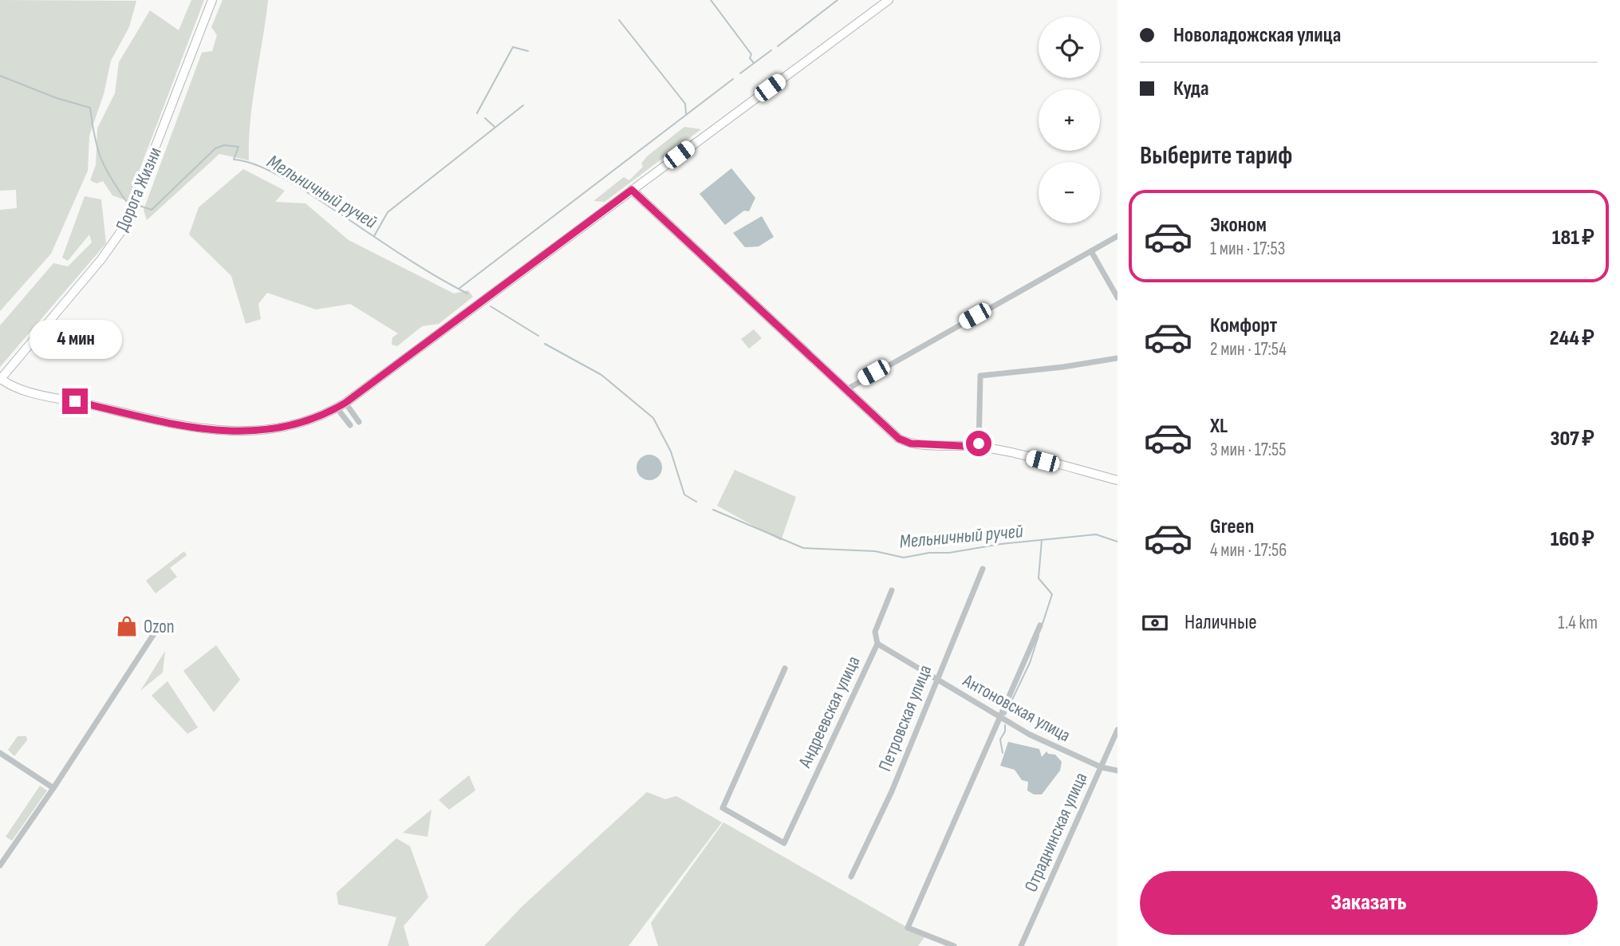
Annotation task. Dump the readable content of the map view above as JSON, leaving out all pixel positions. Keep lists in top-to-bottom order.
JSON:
{
  "streets": {
    "main road": ["Дорога Жизни"],
    "street": [
      "Антоновская улица",
      "Андреевская улица",
      "Петровская улица",
      "Отраднинская улица"
    ]
  },
  "crossings": [
    ["Антоновская улица", "Андреевская улица"],
    ["Антоновская улица", "Петровская улица"],
    ["Антоновская улица", "Отраднинская улица"]
  ],
  "water": ["Мельничный ручей"],
  "places": {
    "shop": ["Ozon"]
  },
  "page": {
    "banner": ["Новоладожская улица", "Куда"],
    "map_buttons": ["+", "−"],
    "heading": "Выберите тариф",
    "list": [
      {
        "name": "Эконом",
        "note": "1 мин · 17:53",
        "value": "181 ₽"
      },
      {
        "name": "Комфорт",
        "note": "2 мин · 17:54",
        "value": "244 ₽"
      },
      {
        "name": "XL",
        "note": "3 мин · 17:55",
        "value": "307 ₽"
      },
      {
        "name": "Green",
        "note": "4 мин · 17:56",
        "value": "160 ₽"
      }
    ],
    "bubble": "4 мин",
    "pay": ["Наличные", "1.4 km"],
    "buttons": "Заказать"
  }
}
